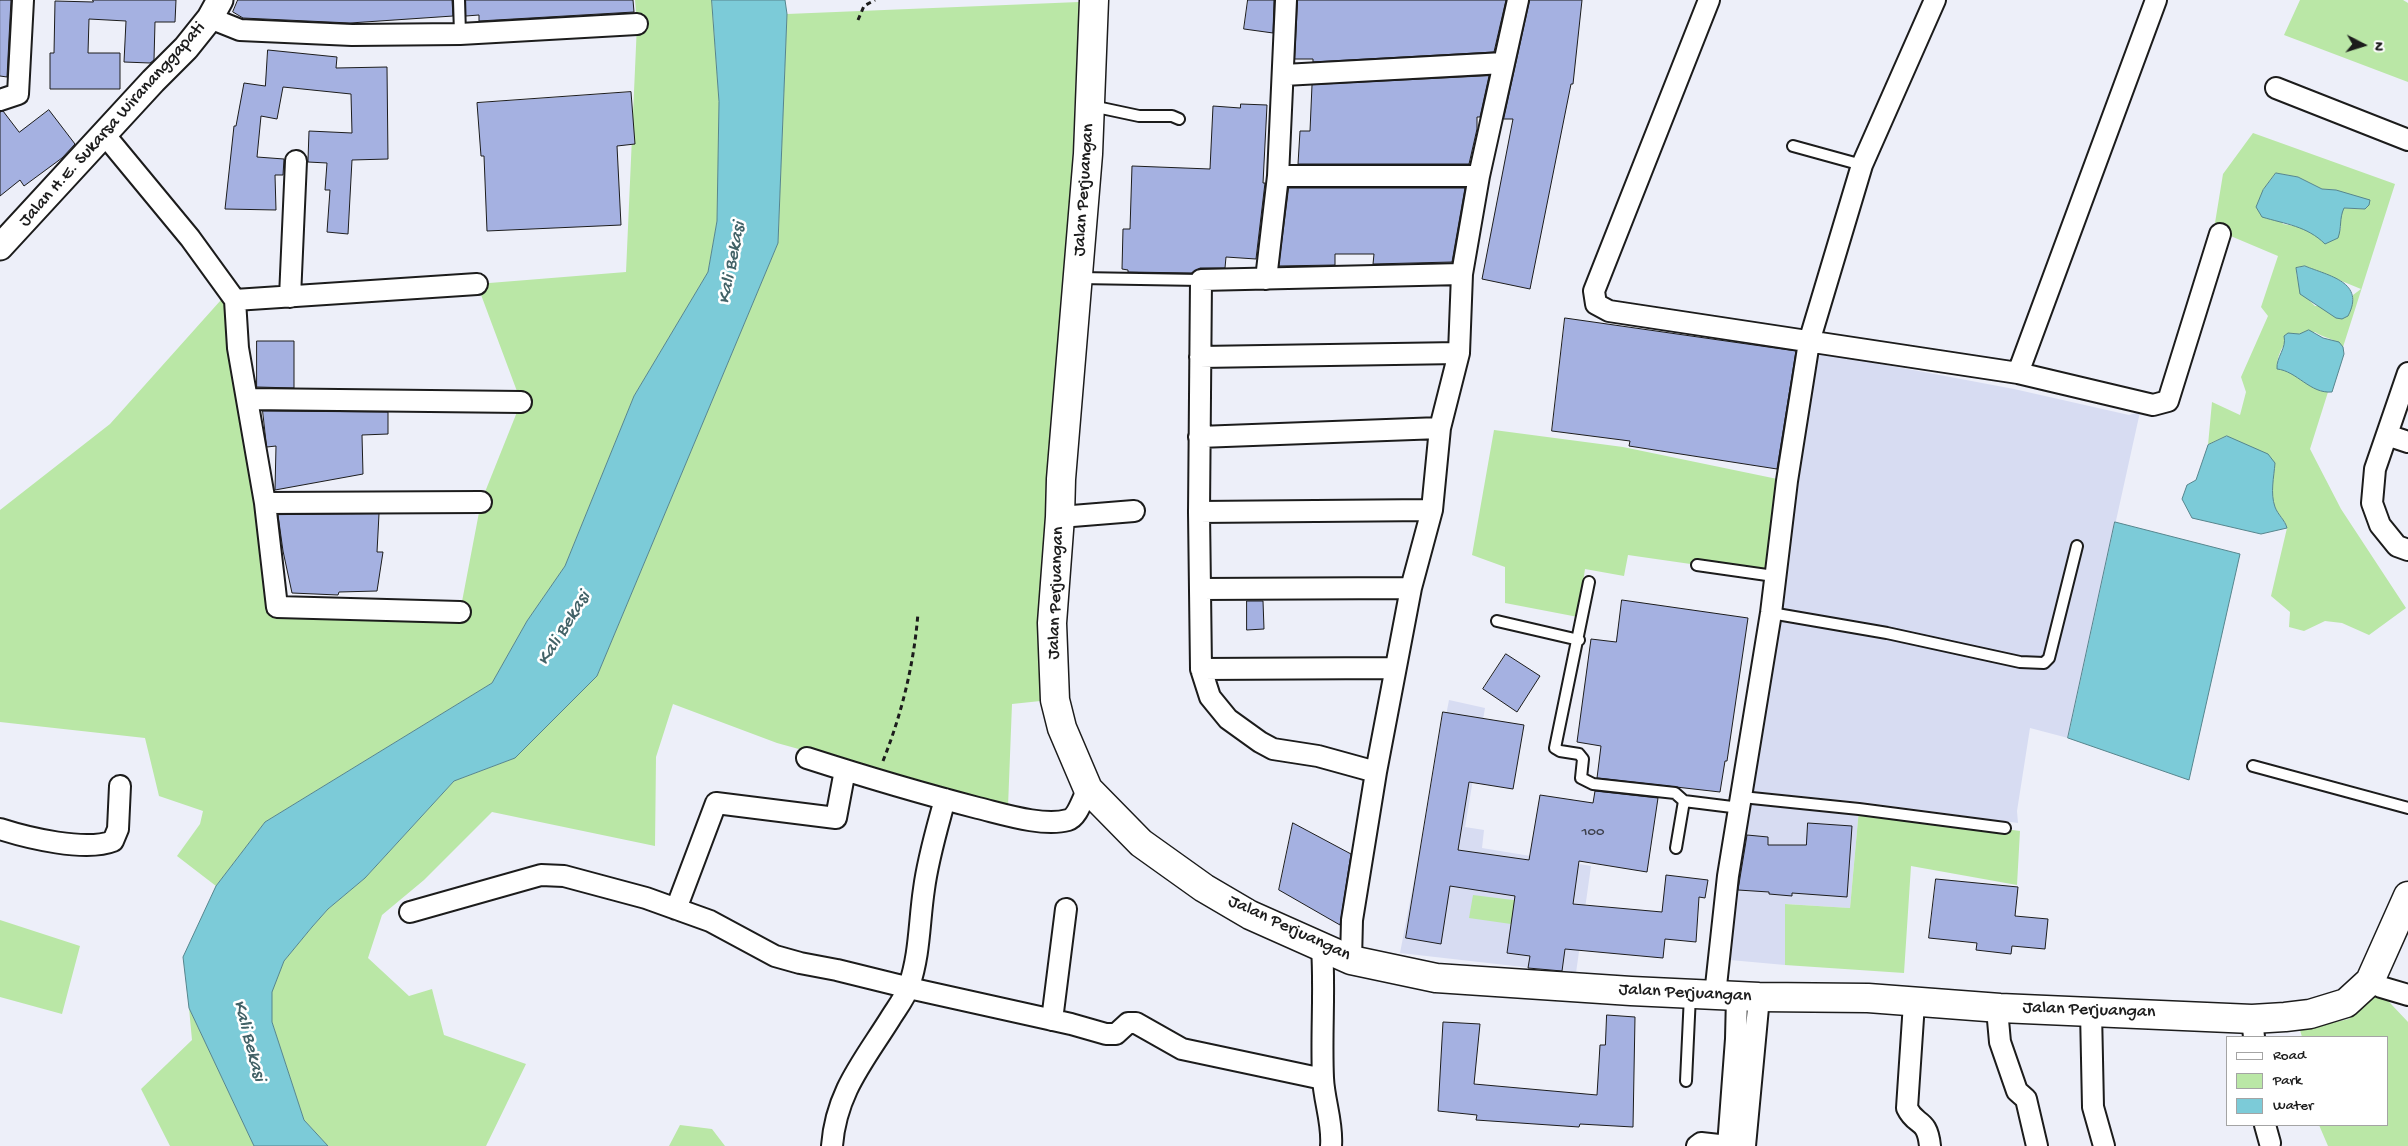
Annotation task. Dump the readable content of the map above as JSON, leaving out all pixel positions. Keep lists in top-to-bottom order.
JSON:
{
  "streets": {
    "main road": ["Jalan Perjuangan"],
    "street": ["Jalan H.E. Sukarsa Wirananggapati"]
  },
  "water": ["Kali Bekasi"],
  "house_numbers": ["100"],
  "legend": ["Road", "Park", "Water"],
  "north": "right"
}
